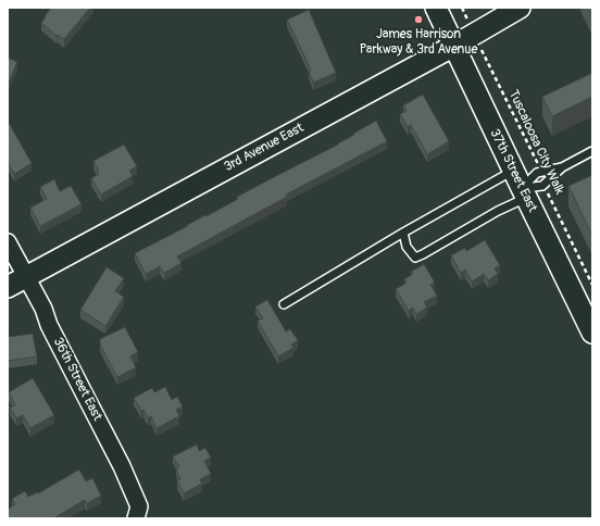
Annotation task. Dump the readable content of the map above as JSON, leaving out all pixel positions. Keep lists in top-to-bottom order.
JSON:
{
  "streets": {
    "street": ["3rd Avenue East", "37th Street East", "36th Street East"],
    "path": ["Tuscaloosa City Walk"]
  },
  "crossings": [
    ["Tuscaloosa City Walk", "3rd Avenue East"],
    ["3rd Avenue East", "37th Street East"],
    ["3rd Avenue East", "36th Street East"]
  ],
  "places": ["James Harrison Parkway & 3rd Avenue"]
}
